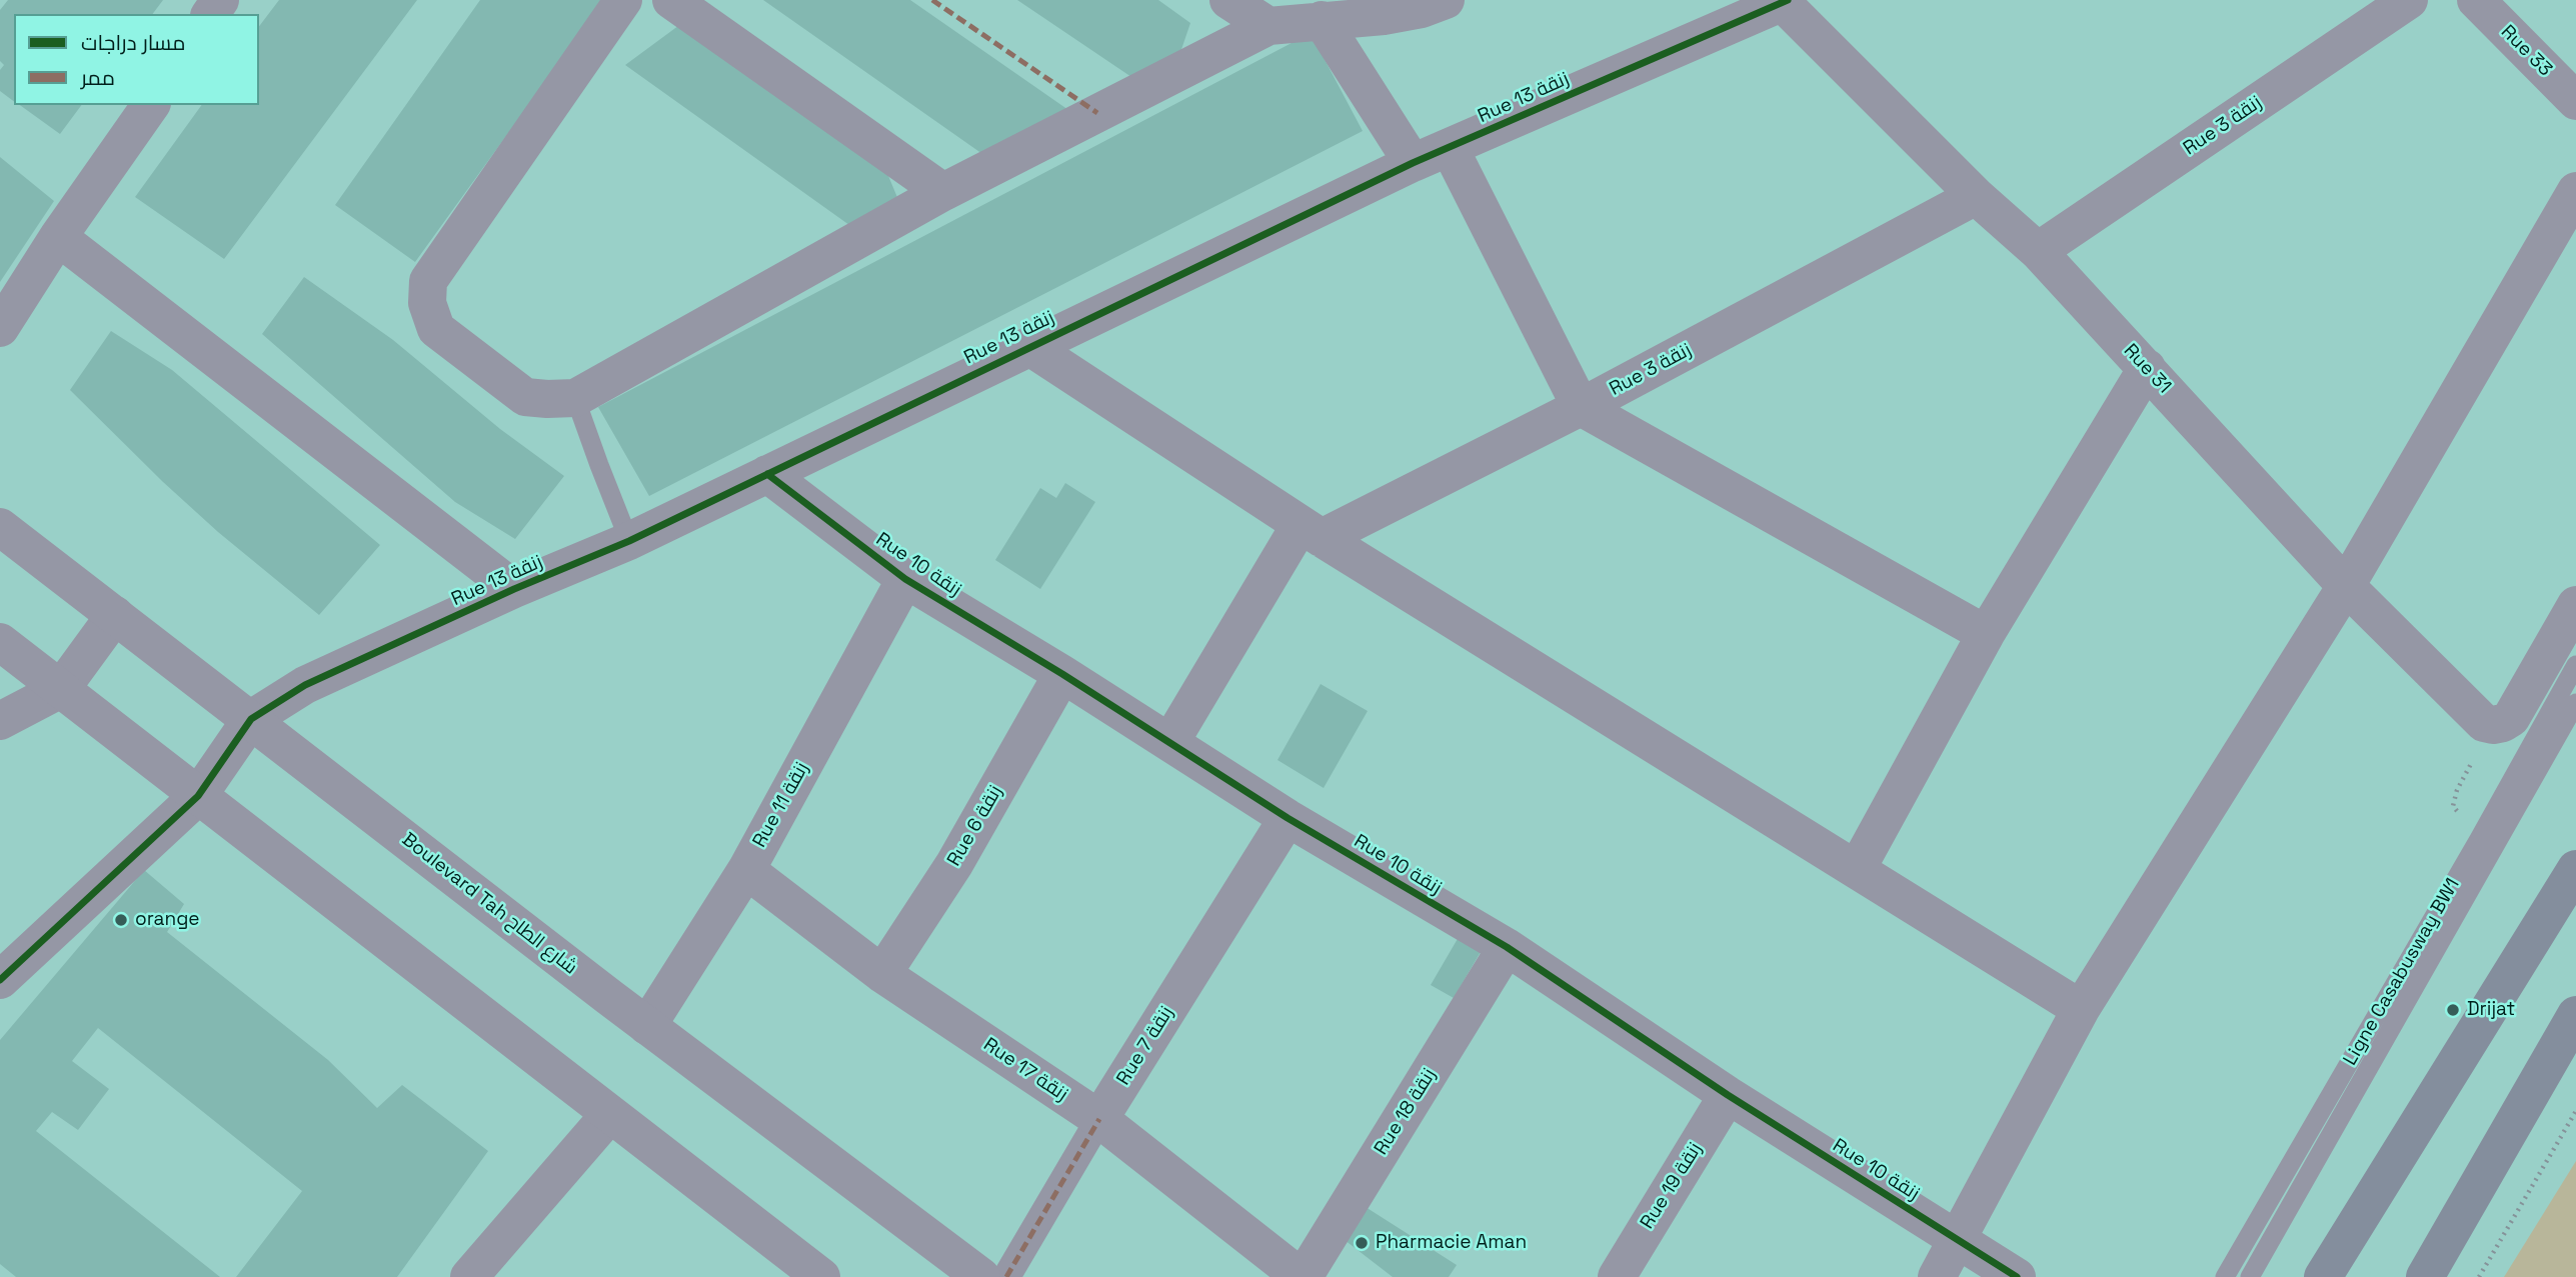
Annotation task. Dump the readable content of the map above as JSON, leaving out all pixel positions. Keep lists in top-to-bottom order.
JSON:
{
  "streets": {
    "street": [
      "Rue 33",
      "Rue 13 زنقة",
      "Rue 3 زنقة",
      "Rue 31",
      "Rue 10 زنقة",
      "Rue 11 زنقة",
      "Rue 6 زنقة",
      "Boulevard Tah شارع الطاح",
      "Rue 7 زنقة",
      "Rue 17 زنقة",
      "Rue 18 زنقة",
      "Rue 19 زنقة"
    ],
    "lane": ["Ligne Casabusway BW1"]
  },
  "crossings": [
    ["Rue 13 زنقة", "Rue 31"],
    ["Rue 13 زنقة", "Rue 10 زنقة"],
    ["Rue 13 زنقة", "Boulevard Tah شارع الطاح"],
    ["Rue 3 زنقة", "Rue 31"],
    ["Rue 10 زنقة", "Rue 11 زنقة"],
    ["Rue 10 زنقة", "Rue 6 زنقة"],
    ["Rue 10 زنقة", "Rue 7 زنقة"],
    ["Rue 10 زنقة", "Rue 18 زنقة"],
    ["Rue 10 زنقة", "Rue 19 زنقة"],
    ["Rue 11 زنقة", "Boulevard Tah شارع الطاح"],
    ["Rue 11 زنقة", "Rue 17 زنقة"],
    ["Rue 6 زنقة", "Rue 17 زنقة"],
    ["Rue 7 زنقة", "Rue 17 زنقة"],
    ["Rue 17 زنقة", "Rue 18 زنقة"]
  ],
  "places": ["orange", "Drijat", "Pharmacie Aman"],
  "legend": ["مسار دراجات", "ممر"]
}
